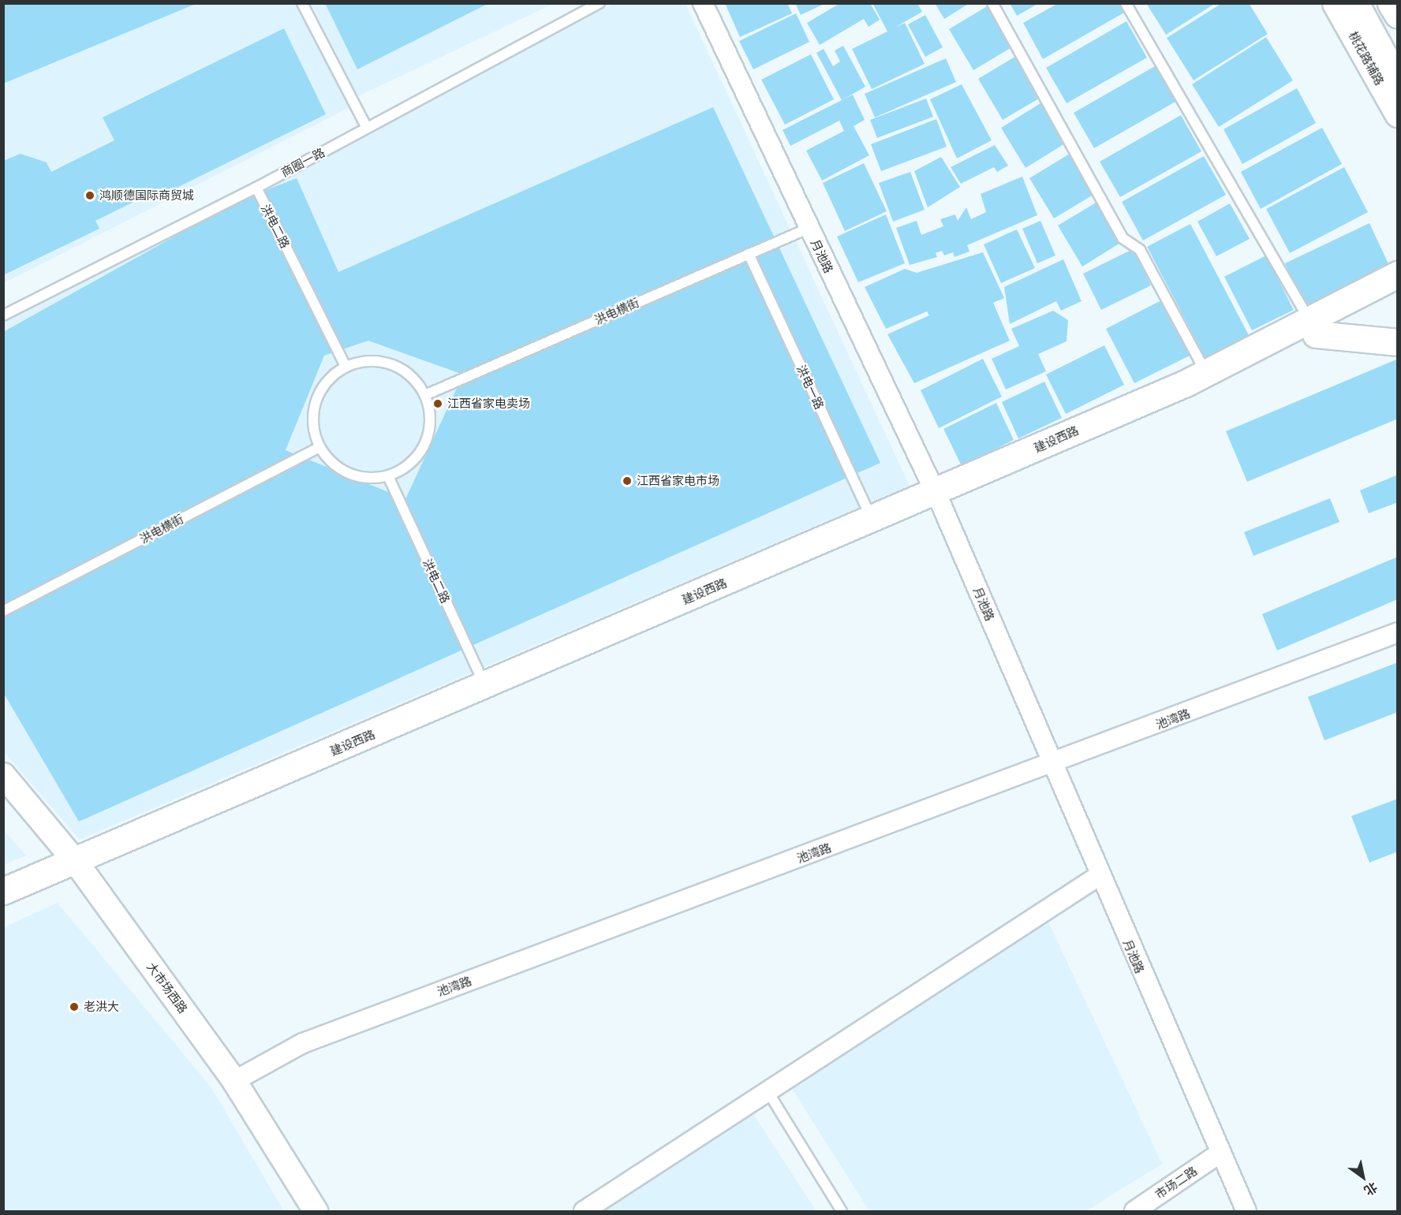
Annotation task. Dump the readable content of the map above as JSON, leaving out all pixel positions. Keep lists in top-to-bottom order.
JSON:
{
  "streets": {
    "main road": ["桃花路辅路", "建设西路"],
    "street": [
      "月池路",
      "池湾路",
      "大市场西路",
      "市场二路"
    ],
    "lane": [
      "商圈一路",
      "洪电二路",
      "洪电横街",
      "洪电一路"
    ]
  },
  "crossings": [
    ["商圈一路", "洪电二路"],
    ["洪电二路", "洪电横街"],
    ["洪电二路", "建设西路"],
    ["月池路", "洪电横街"],
    ["月池路", "建设西路"],
    ["月池路", "池湾路"],
    ["月池路", "市场二路"],
    ["洪电横街", "洪电一路"],
    ["洪电一路", "建设西路"],
    ["建设西路", "大市场西路"],
    ["池湾路", "大市场西路"]
  ],
  "places": [
    "鸿顺德国际商贸城",
    "江西省家电卖场",
    "江西省家电市场",
    "老洪大"
  ],
  "north": "bottom right"
}
